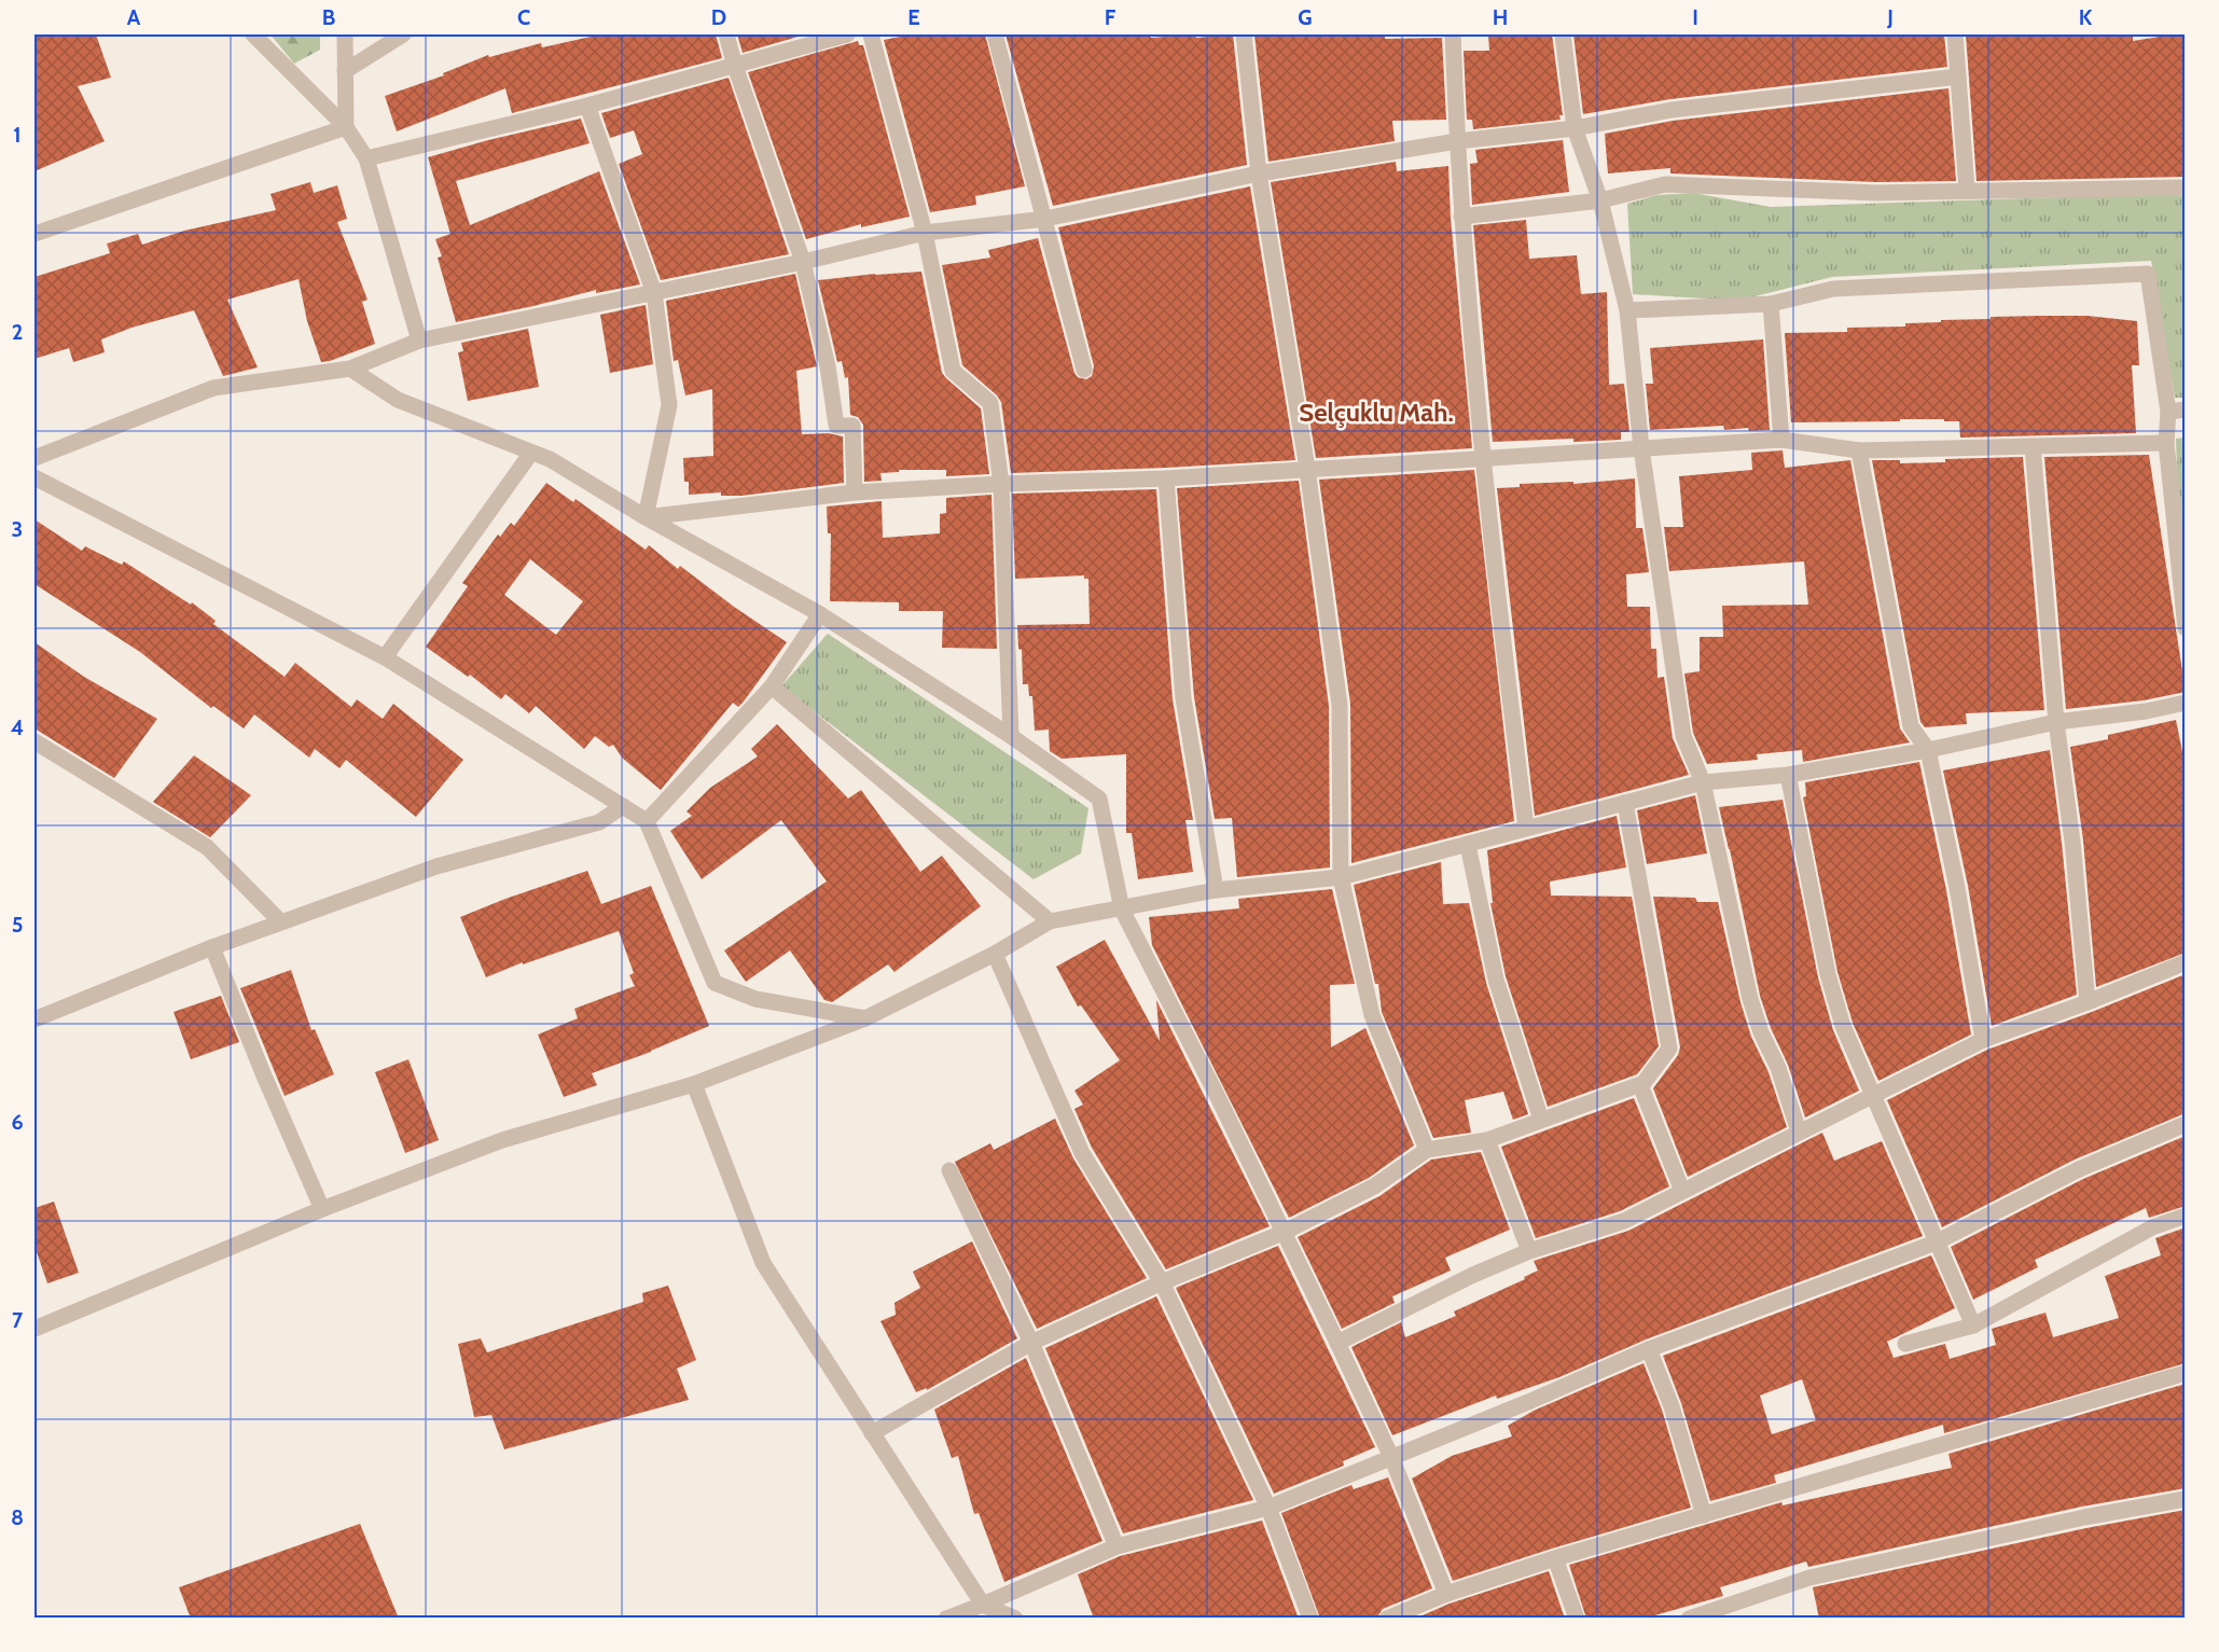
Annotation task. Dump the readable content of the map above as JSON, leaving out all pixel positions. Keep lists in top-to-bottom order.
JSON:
{
  "districts": ["Selçuklu Mah."],
  "grid": {
    "columns": [
      "A",
      "B",
      "C",
      "D",
      "E",
      "F",
      "G",
      "H",
      "I",
      "J",
      "K"
    ],
    "rows": [
      "1",
      "2",
      "3",
      "4",
      "5",
      "6",
      "7",
      "8"
    ]
  }
}
